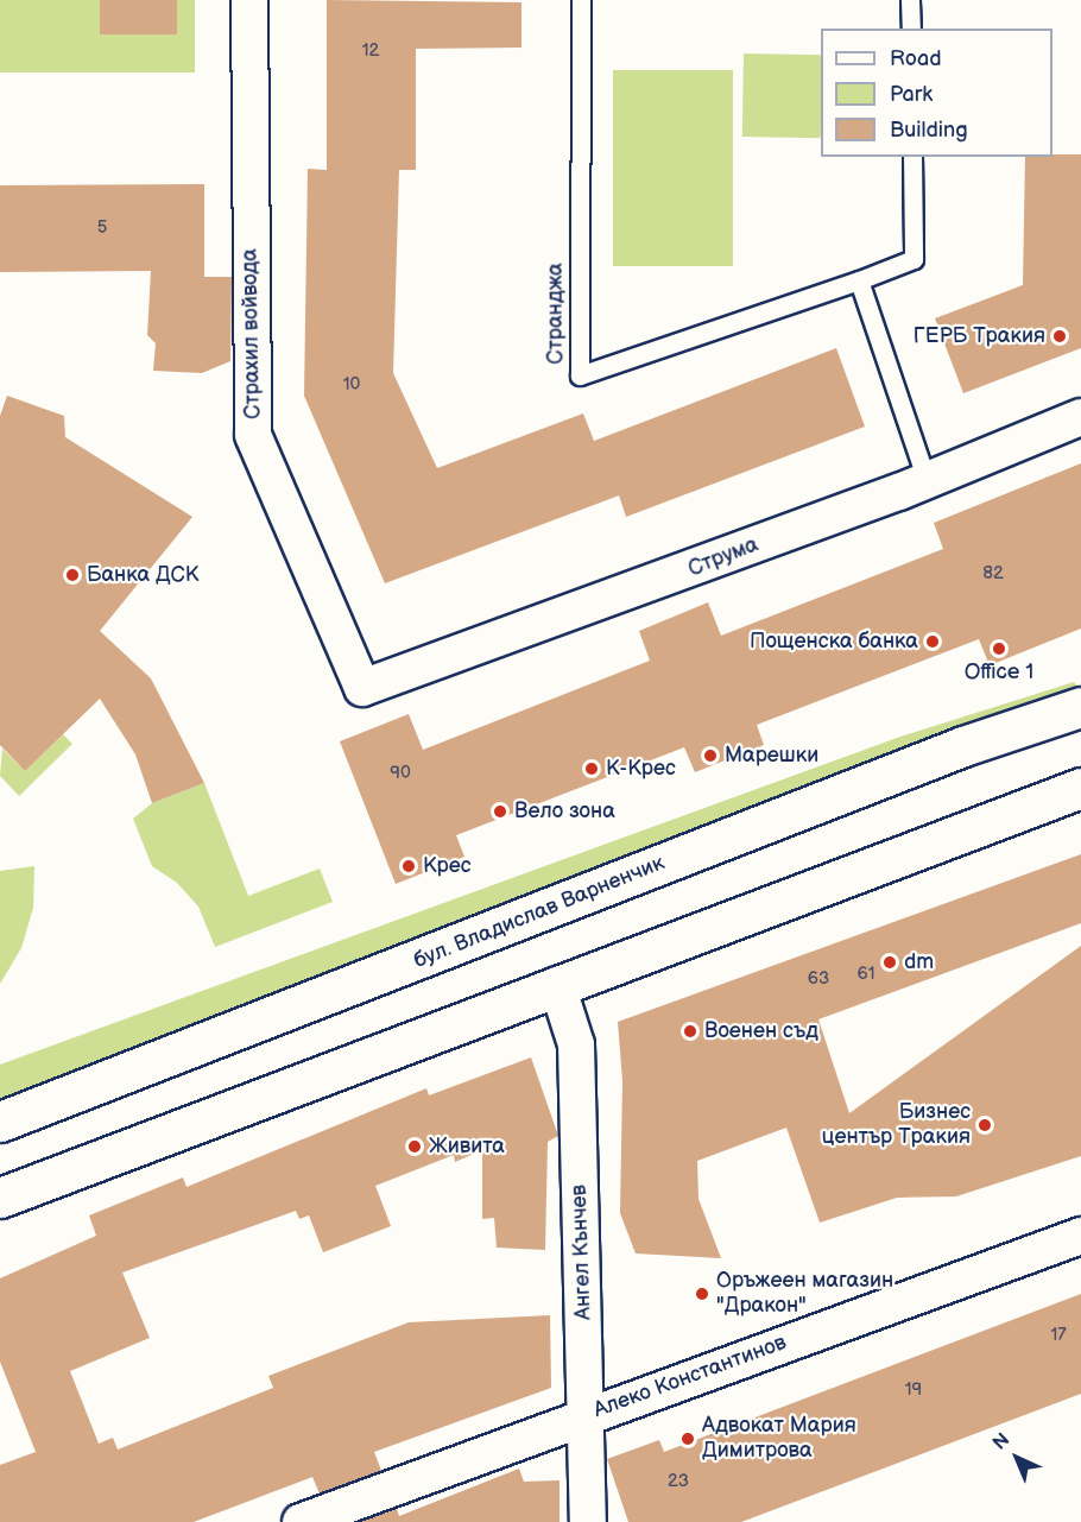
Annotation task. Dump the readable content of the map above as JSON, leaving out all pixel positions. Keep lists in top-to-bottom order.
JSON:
{
  "streets": {
    "main road": ["бул. Владислав Варненчик"],
    "street": [
      "Страхил войвода",
      "Струма",
      "Ангел Кънчев",
      "Алеко Константинов"
    ],
    "lane": ["Странджа"]
  },
  "crossings": [
    ["Страхил войвода", "Струма"],
    ["Ангел Кънчев", "Алеко Константинов"]
  ],
  "places": [
    "ГЕРБ Тракия",
    "Банка ДСК",
    "Пощенска банка",
    "Office 1",
    "Марешки",
    "К-Крес",
    "Вело зона",
    "Крес",
    "dm",
    "Военен съд",
    "Бизнес център Тракия",
    "Живита",
    "Оръжеен магазин \"Дракон\"",
    "Адвокат Мария Димитрова"
  ],
  "house_numbers": [
    "12",
    "5",
    "10",
    "82",
    "90",
    "61",
    "63",
    "17",
    "19",
    "23"
  ],
  "legend": ["Road", "Park", "Building"],
  "north": "top left"
}
